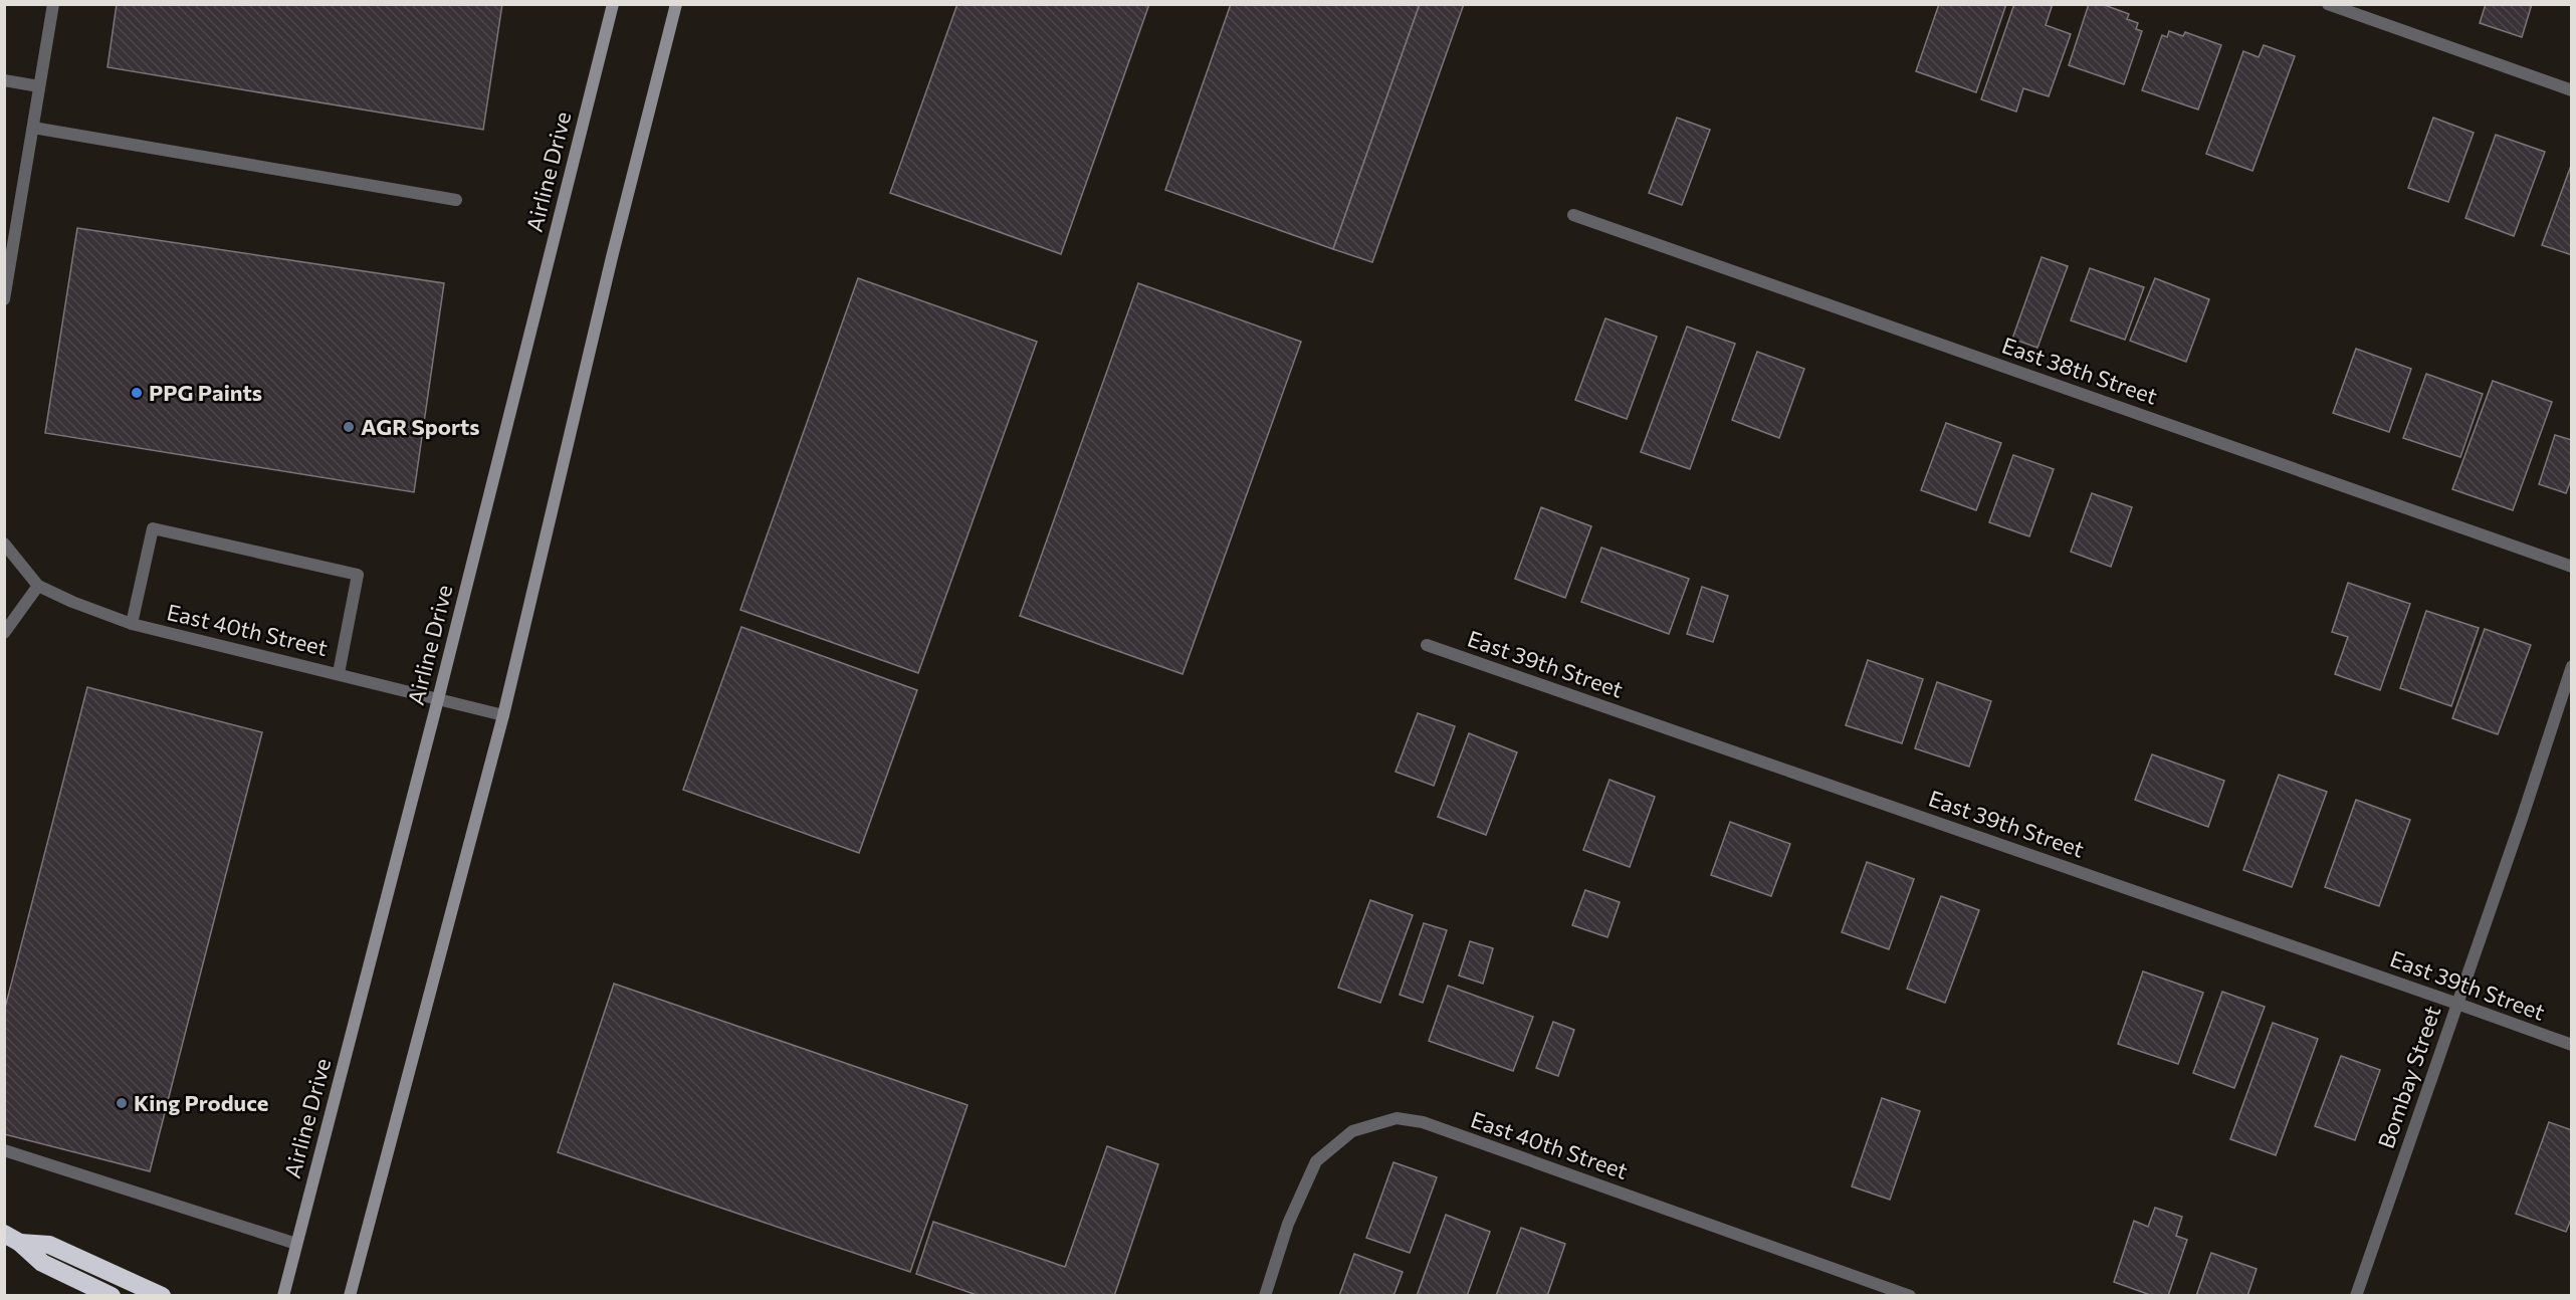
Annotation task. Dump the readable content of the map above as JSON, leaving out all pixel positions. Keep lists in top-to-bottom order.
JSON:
{
  "streets": {
    "main road": ["Airline Drive"],
    "street": [
      "East 38th Street",
      "East 40th Street",
      "East 39th Street",
      "Bombay Street"
    ]
  },
  "crossings": [
    ["Airline Drive", "East 40th Street"],
    ["East 39th Street", "Bombay Street"]
  ],
  "places": ["PPG Paints", "AGR Sports", "King Produce"]
}
